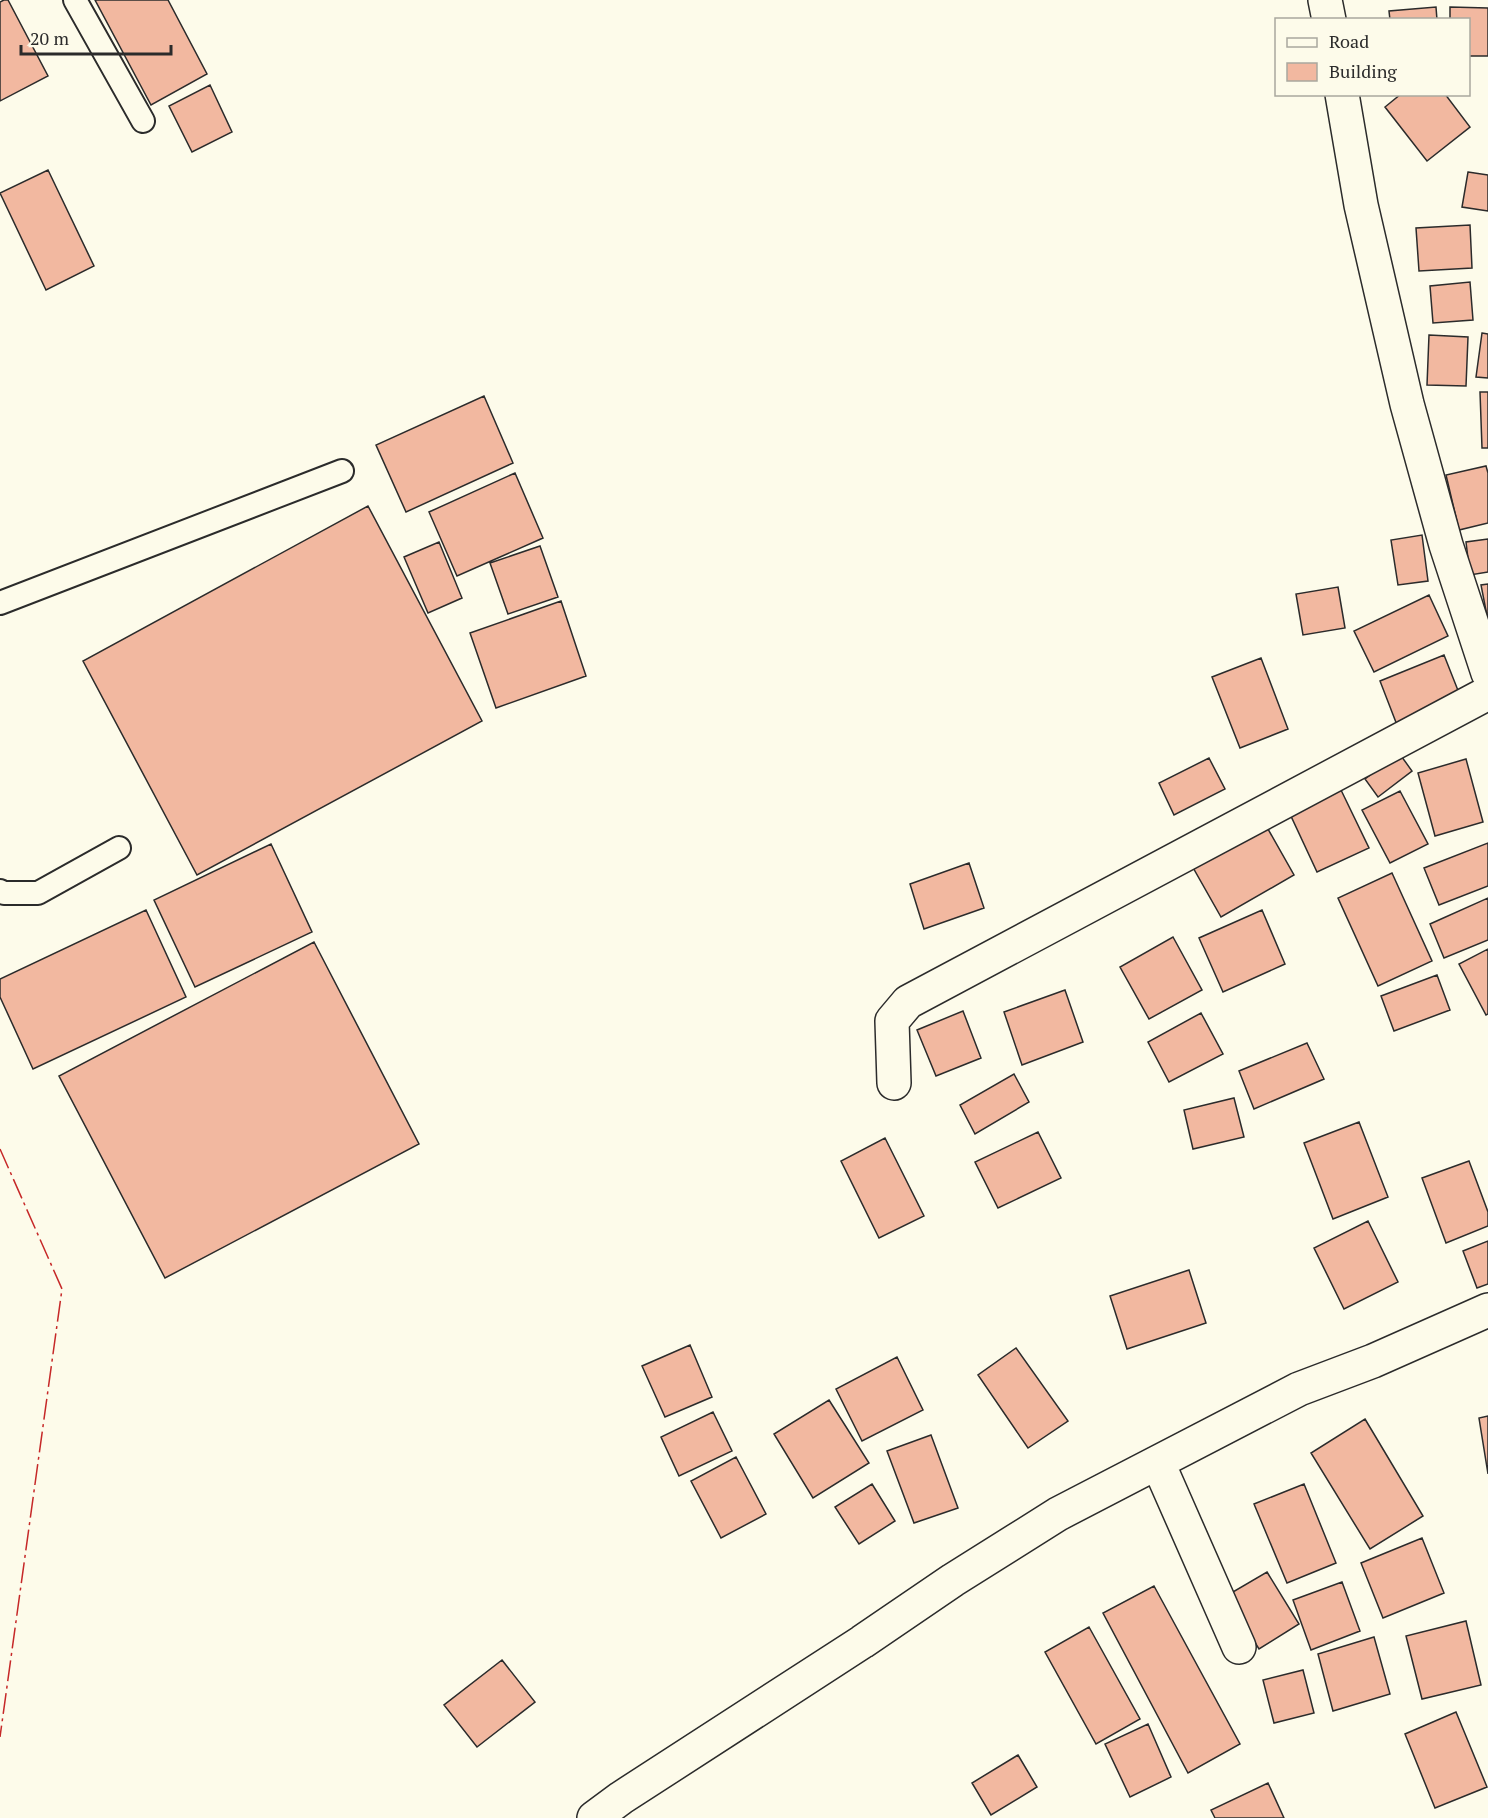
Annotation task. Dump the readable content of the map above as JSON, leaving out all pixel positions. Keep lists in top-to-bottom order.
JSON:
{
  "legend": ["Road", "Building"],
  "scale_bar": "20 m"
}
